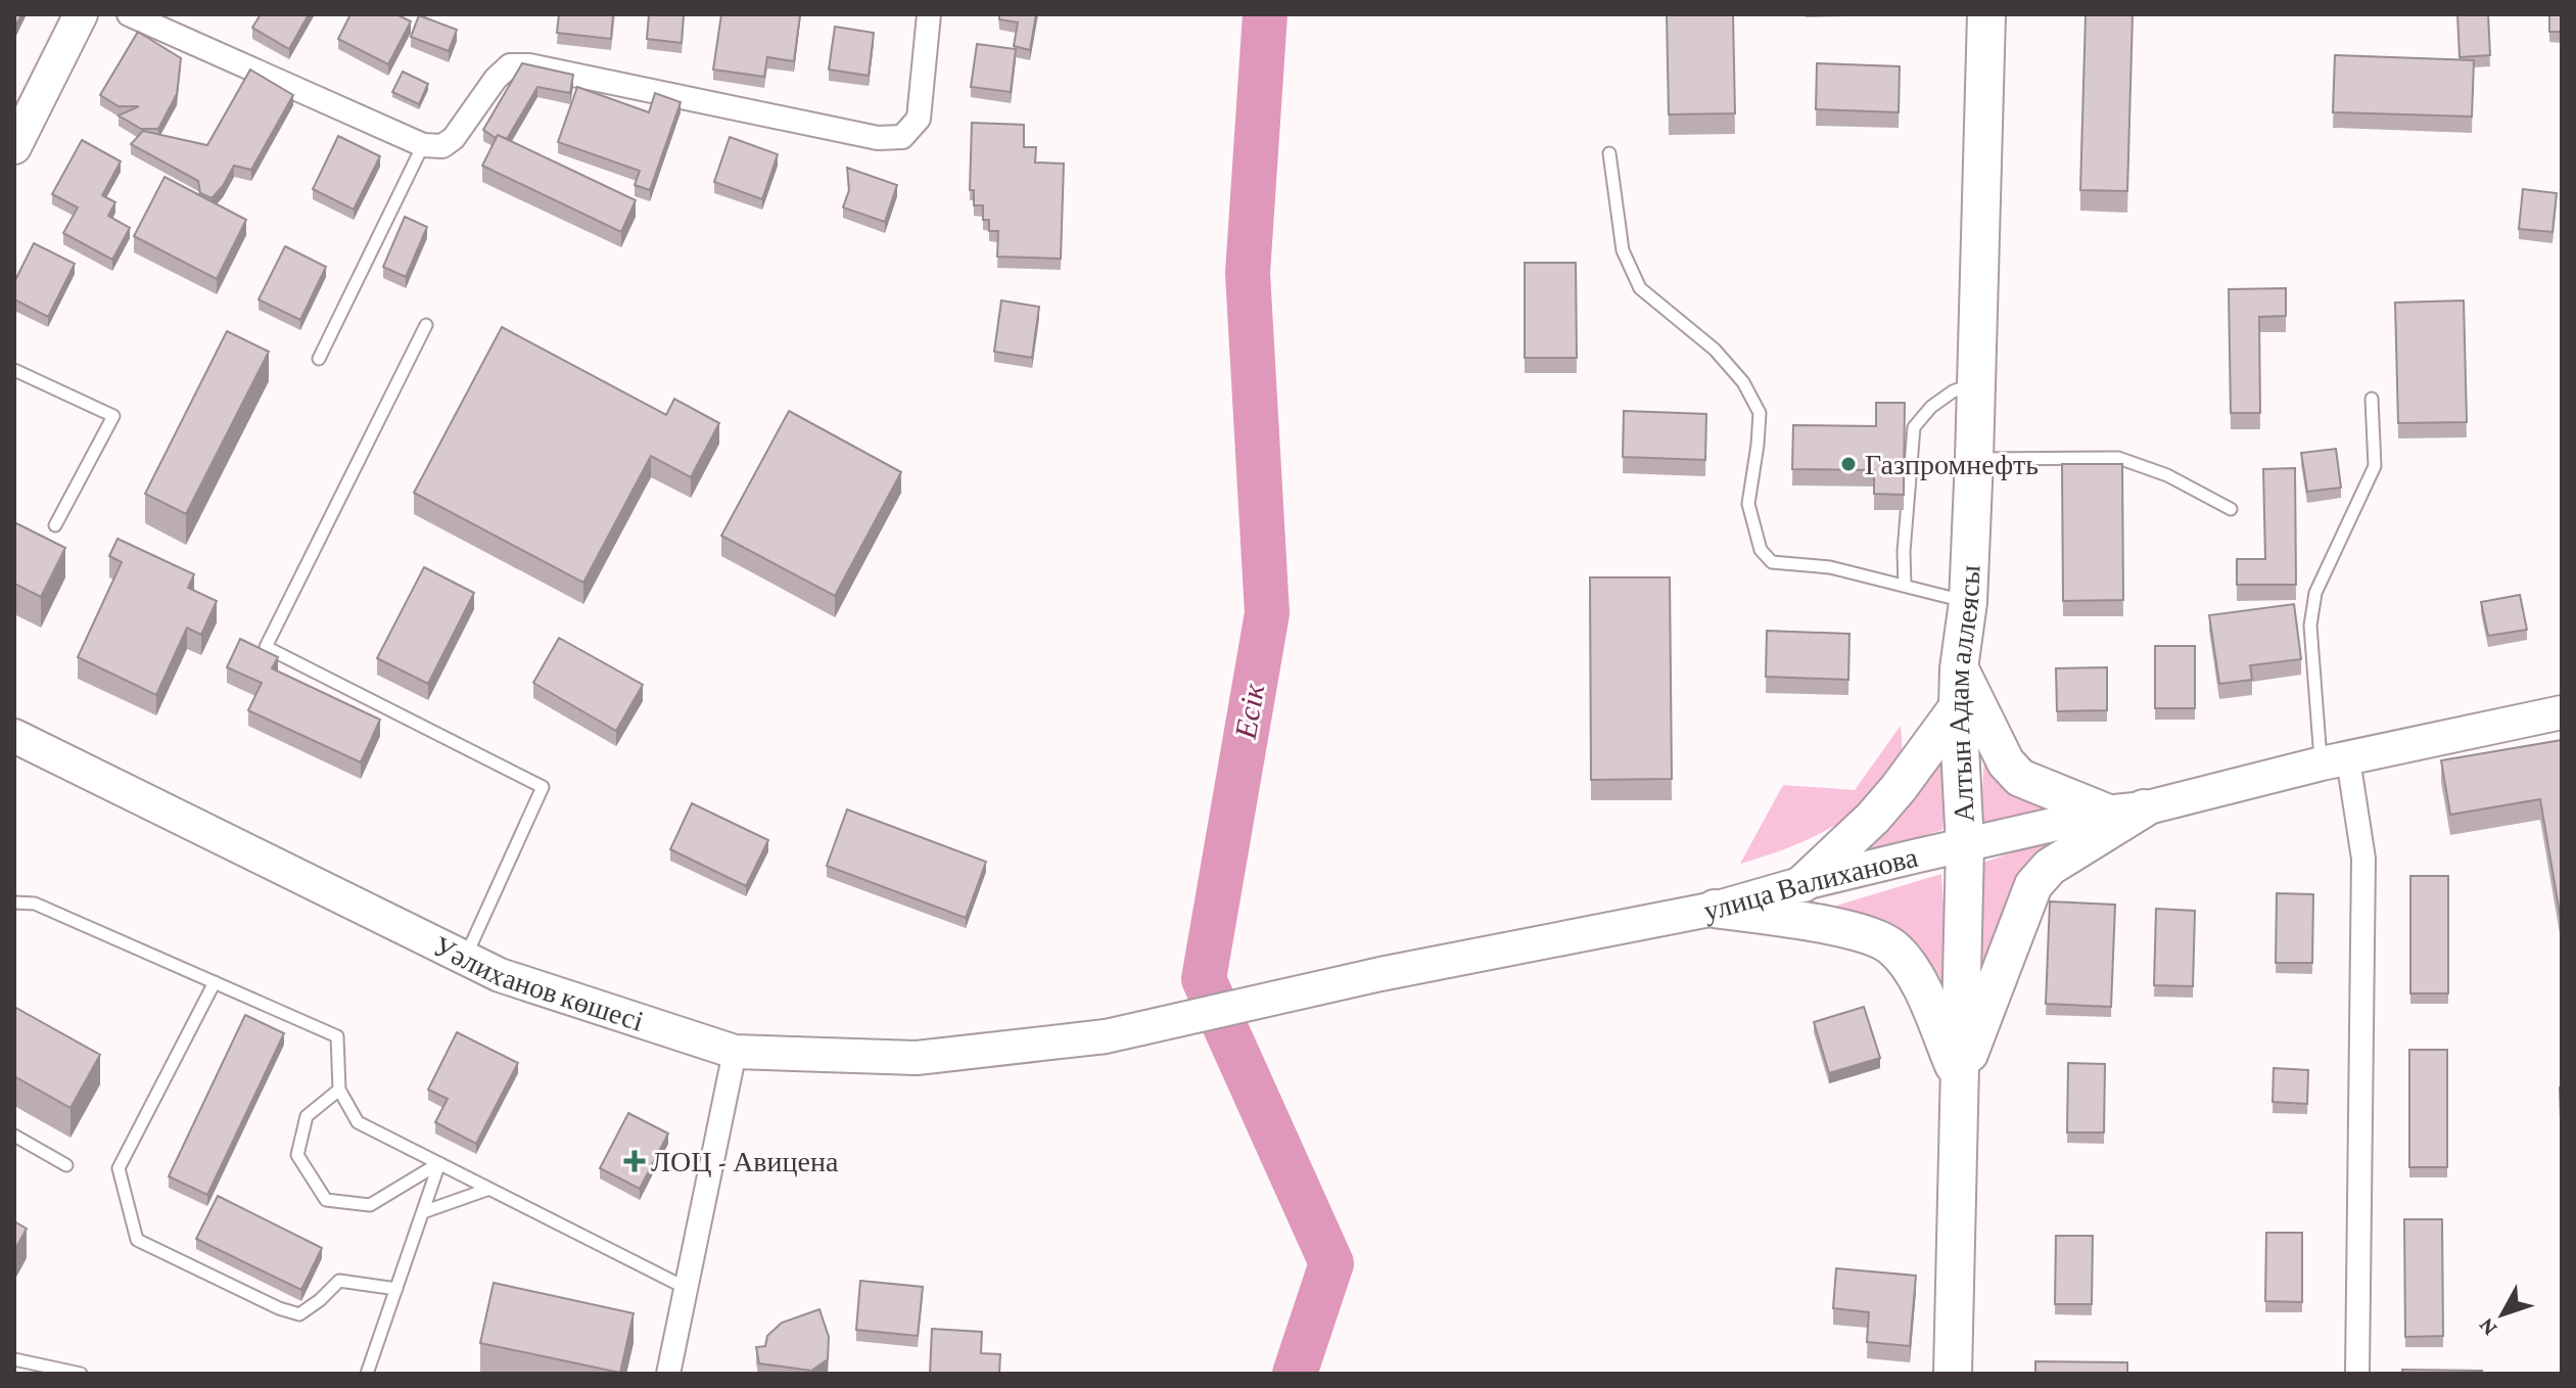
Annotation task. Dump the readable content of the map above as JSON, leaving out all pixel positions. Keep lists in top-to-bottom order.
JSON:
{
  "streets": {
    "main road": ["Алтын Адам аллеясы", "улица Валиханова", "Уәлиханов көшесі"]
  },
  "crossings": [
    ["Алтын Адам аллеясы", "улица Валиханова"],
    ["улица Валиханова", "Уәлиханов көшесі"]
  ],
  "water": ["Есік"],
  "places": {
    "other": ["Газпромнефть"],
    "health": ["ЛОЦ - Авицена"]
  },
  "north": "bottom left"
}
